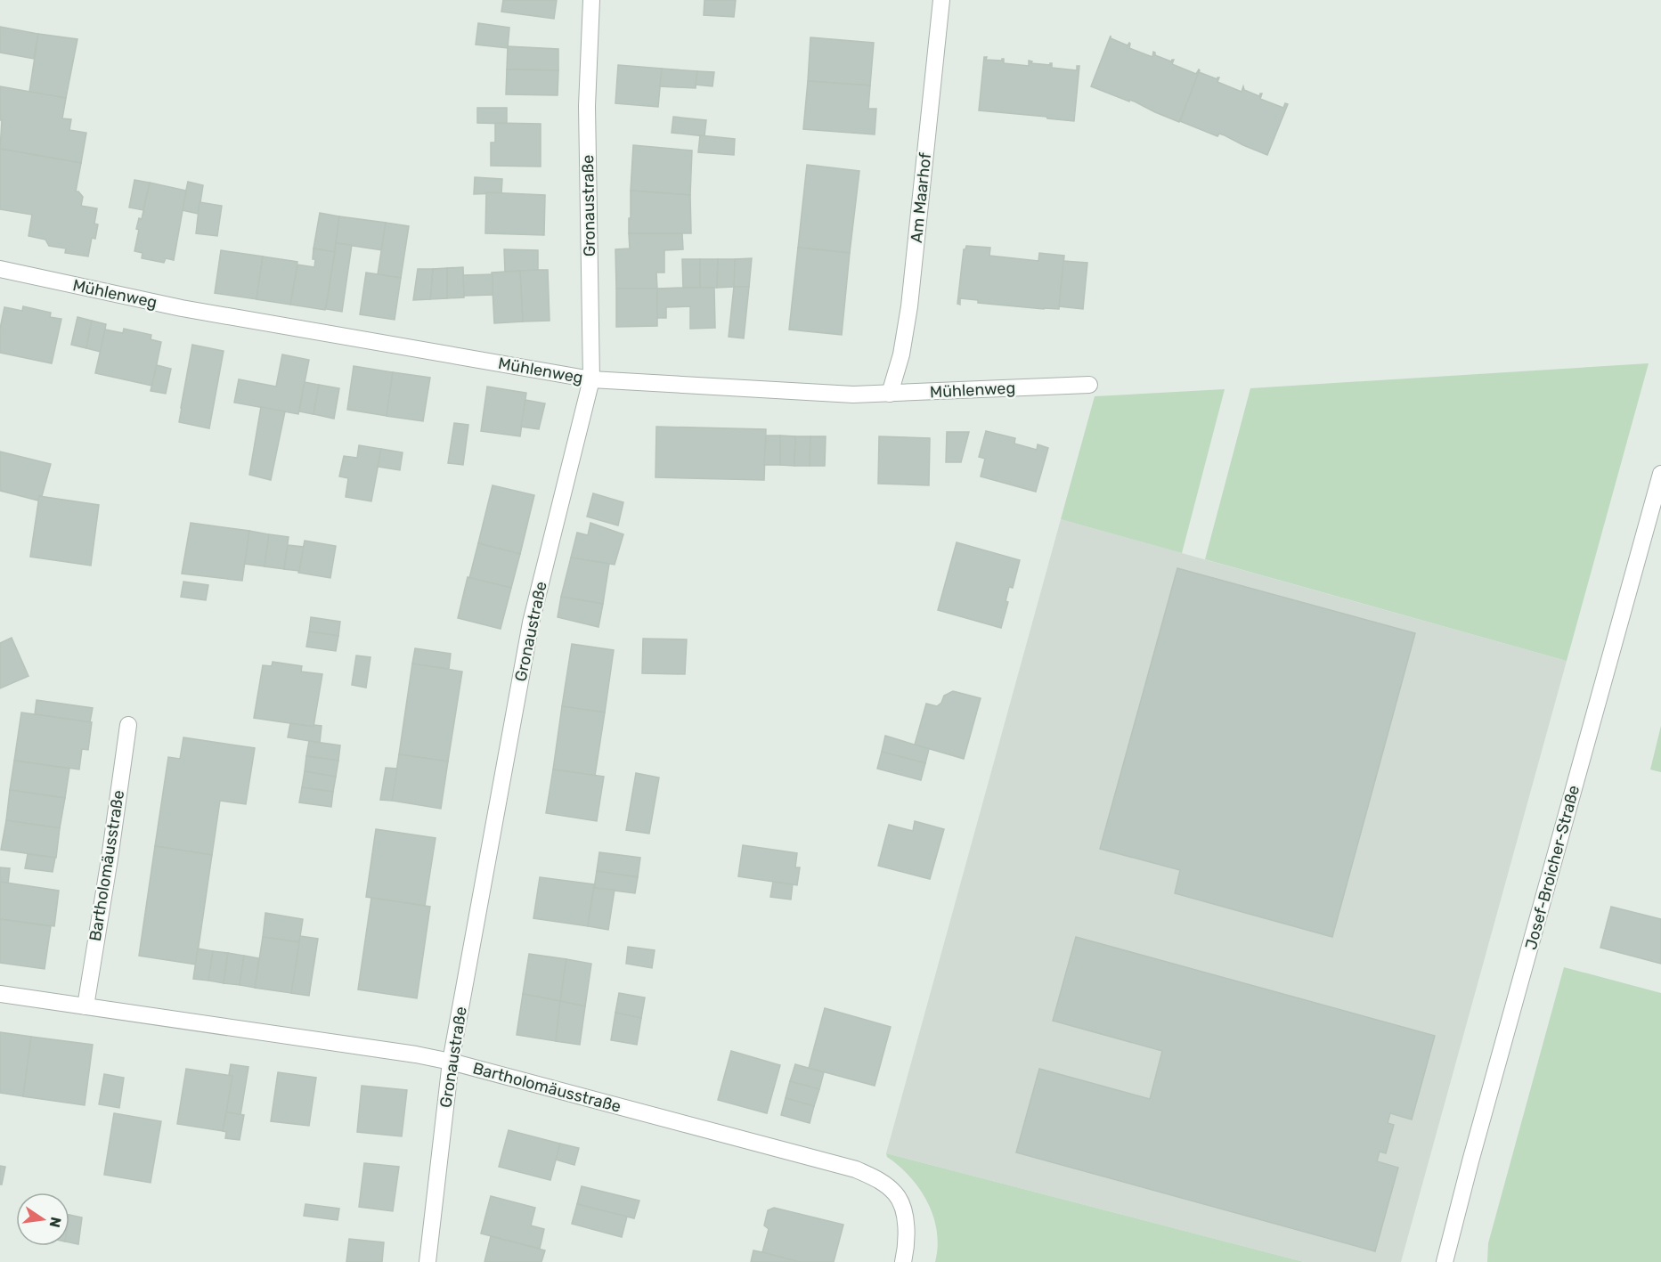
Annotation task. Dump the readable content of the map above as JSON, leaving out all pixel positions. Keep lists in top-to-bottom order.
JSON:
{
  "streets": {
    "street": [
      "Am Maarhof",
      "Gronaustraße",
      "Mühlenweg",
      "Bartholomäusstraße",
      "Josef-Broicher-Straße"
    ]
  },
  "crossings": [
    ["Am Maarhof", "Mühlenweg"],
    ["Gronaustraße", "Mühlenweg"],
    ["Gronaustraße", "Bartholomäusstraße"]
  ],
  "north": "right"
}
